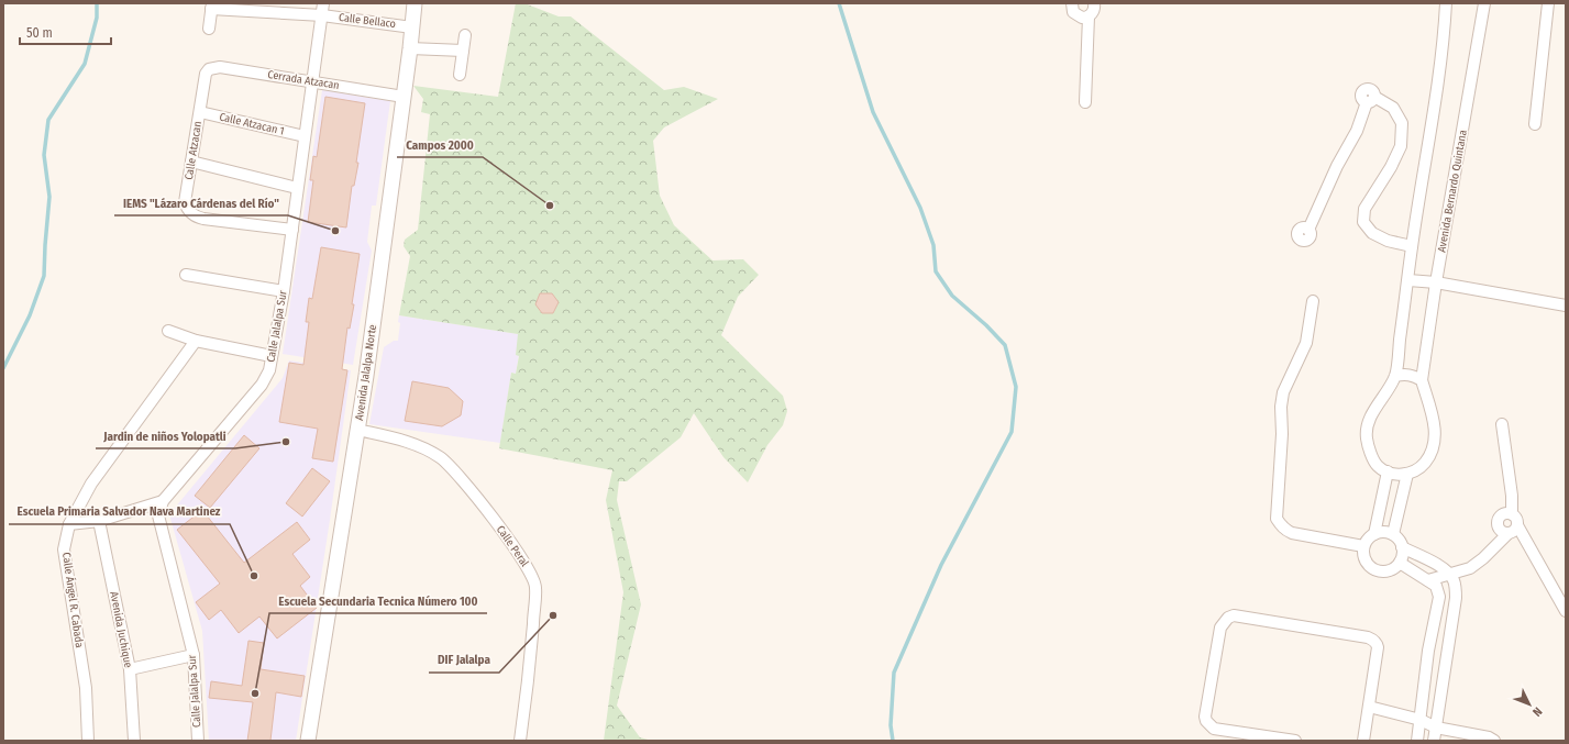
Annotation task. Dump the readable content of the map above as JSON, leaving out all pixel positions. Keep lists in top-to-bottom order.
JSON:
{
  "streets": {
    "street": [
      "Calle Bellaco",
      "Cerrada Atzacan",
      "Calle Atzacan 1",
      "Calle Atzacan",
      "Avenida Bernardo Quintana",
      "Calle Jalalpa Sur",
      "Avenida Jalalpa Norte",
      "Calle Peral",
      "Calle Ángel R. Cabada",
      "Avenida Juchique"
    ]
  },
  "crossings": [
    ["Calle Bellaco", "Calle Jalalpa Sur"],
    ["Calle Bellaco", "Avenida Jalalpa Norte"],
    ["Cerrada Atzacan", "Calle Atzacan"],
    ["Cerrada Atzacan", "Calle Jalalpa Sur"],
    ["Cerrada Atzacan", "Avenida Jalalpa Norte"],
    ["Calle Atzacan 1", "Calle Atzacan"],
    ["Calle Atzacan 1", "Calle Jalalpa Sur"],
    ["Calle Atzacan", "Calle Jalalpa Sur"],
    ["Avenida Jalalpa Norte", "Calle Peral"]
  ],
  "places": [
    "Campos 2000",
    "IEMS \"Lázaro Cárdenas del Río\"",
    "Jardin de niños Yolopatli",
    "Escuela Primaria Salvador Nava Martinez",
    "DIF Jalalpa",
    "Escuela Secundaria Tecnica Número 100"
  ],
  "scale_bar": "50 m",
  "north": "bottom right"
}
